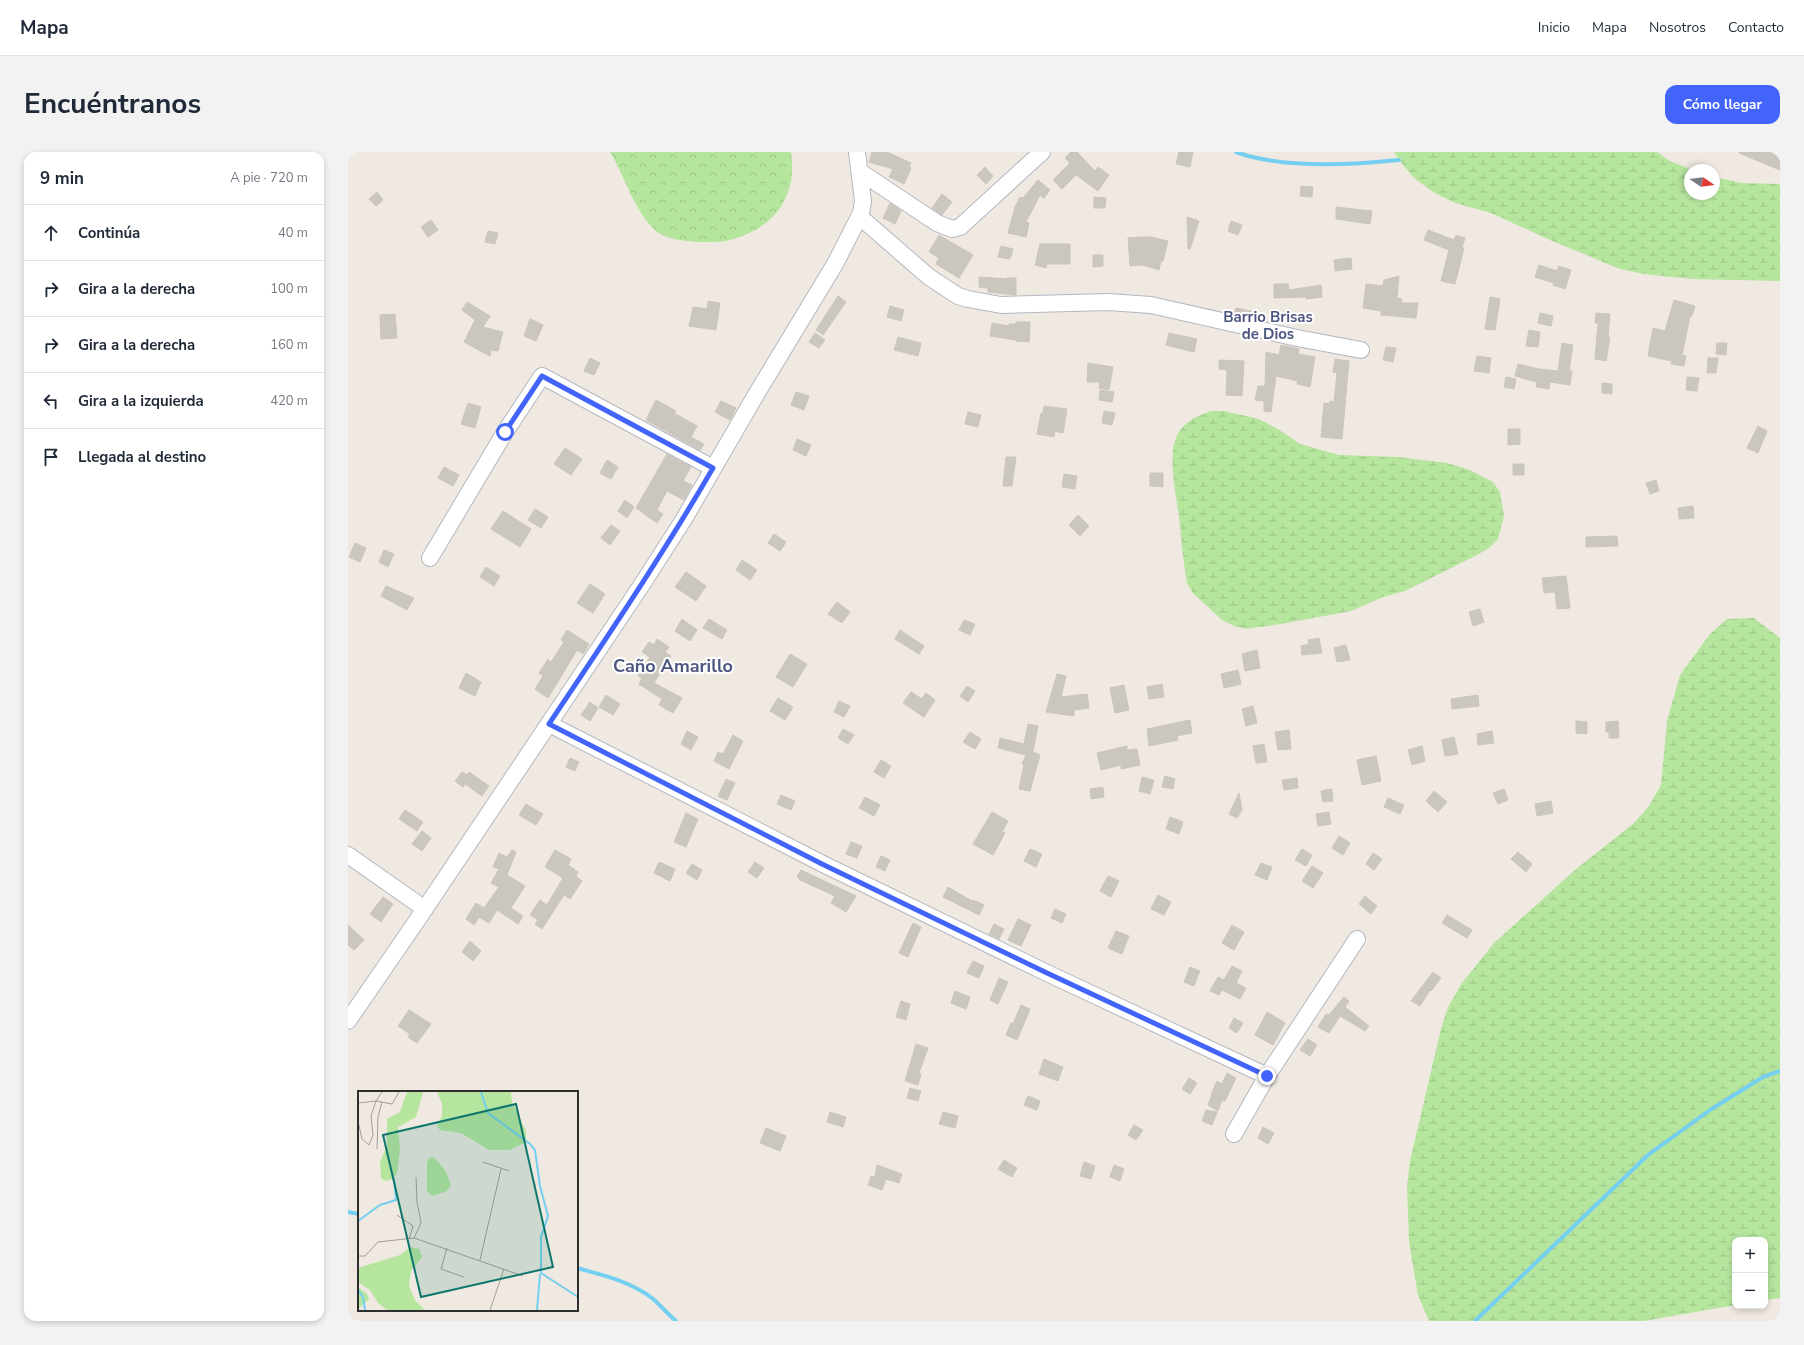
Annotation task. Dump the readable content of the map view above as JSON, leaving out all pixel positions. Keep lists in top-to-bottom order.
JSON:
{
  "districts": ["Barrio Brisas de Dios", "Caño Amarillo"],
  "north": "right",
  "page": {
    "header": "Mapa",
    "nav": [
      "Inicio",
      "Mapa",
      "Nosotros",
      "Contacto"
    ],
    "title": "Encuéntranos",
    "buttons": "Cómo llegar",
    "heading": ["9 min", "A pie · 720 m"],
    "list": [
      ["Continúa", "40 m"],
      ["Gira a la derecha", "100 m"],
      ["Gira a la derecha", "160 m"],
      ["Gira a la izquierda", "420 m"],
      "Llegada al destino"
    ],
    "map_buttons": ["+", "−"]
  }
}
